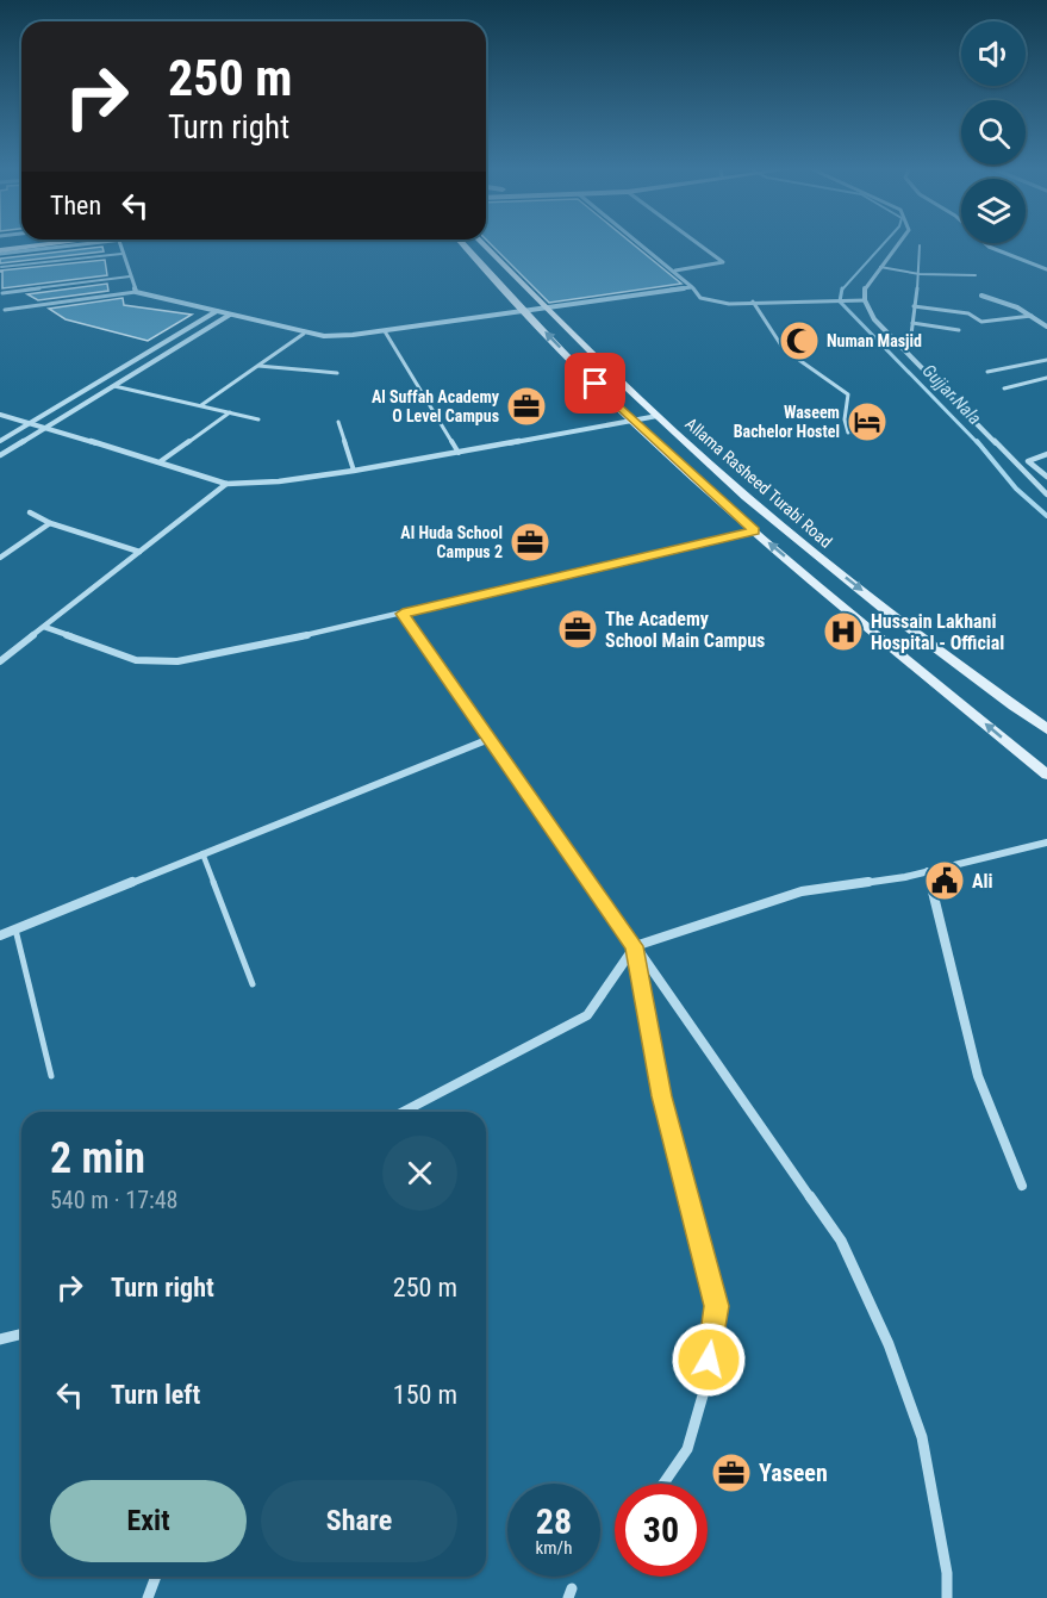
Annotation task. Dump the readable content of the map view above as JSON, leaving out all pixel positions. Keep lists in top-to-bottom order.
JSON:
{
  "streets": {
    "main road": ["Allama Rasheed Turabi Road"]
  },
  "water": ["Gujjar Nala"],
  "places": {
    "mosque": ["Numan Masjid"],
    "office": [
      "Al Suffah Academy O Level Campus",
      "Al Huda School Campus 2",
      "The Academy School Main Campus",
      "Yaseen"
    ],
    "hotel": ["Waseem Bachelor Hostel"],
    "hospital": ["Hussain Lakhani Hospital - Official"],
    "public building": ["Ali"]
  },
  "page": {
    "turn": ["250 m", "Turn right"],
    "then": "Then",
    "heading": ["2 min", "540 m · 17:48"],
    "list": [
      {
        "name": "Turn right",
        "value": "250 m"
      },
      {
        "name": "Turn left",
        "value": "150 m"
      }
    ],
    "buttons": ["Exit", "Share"],
    "speed": "28 km/h",
    "limit": "30"
  }
}
